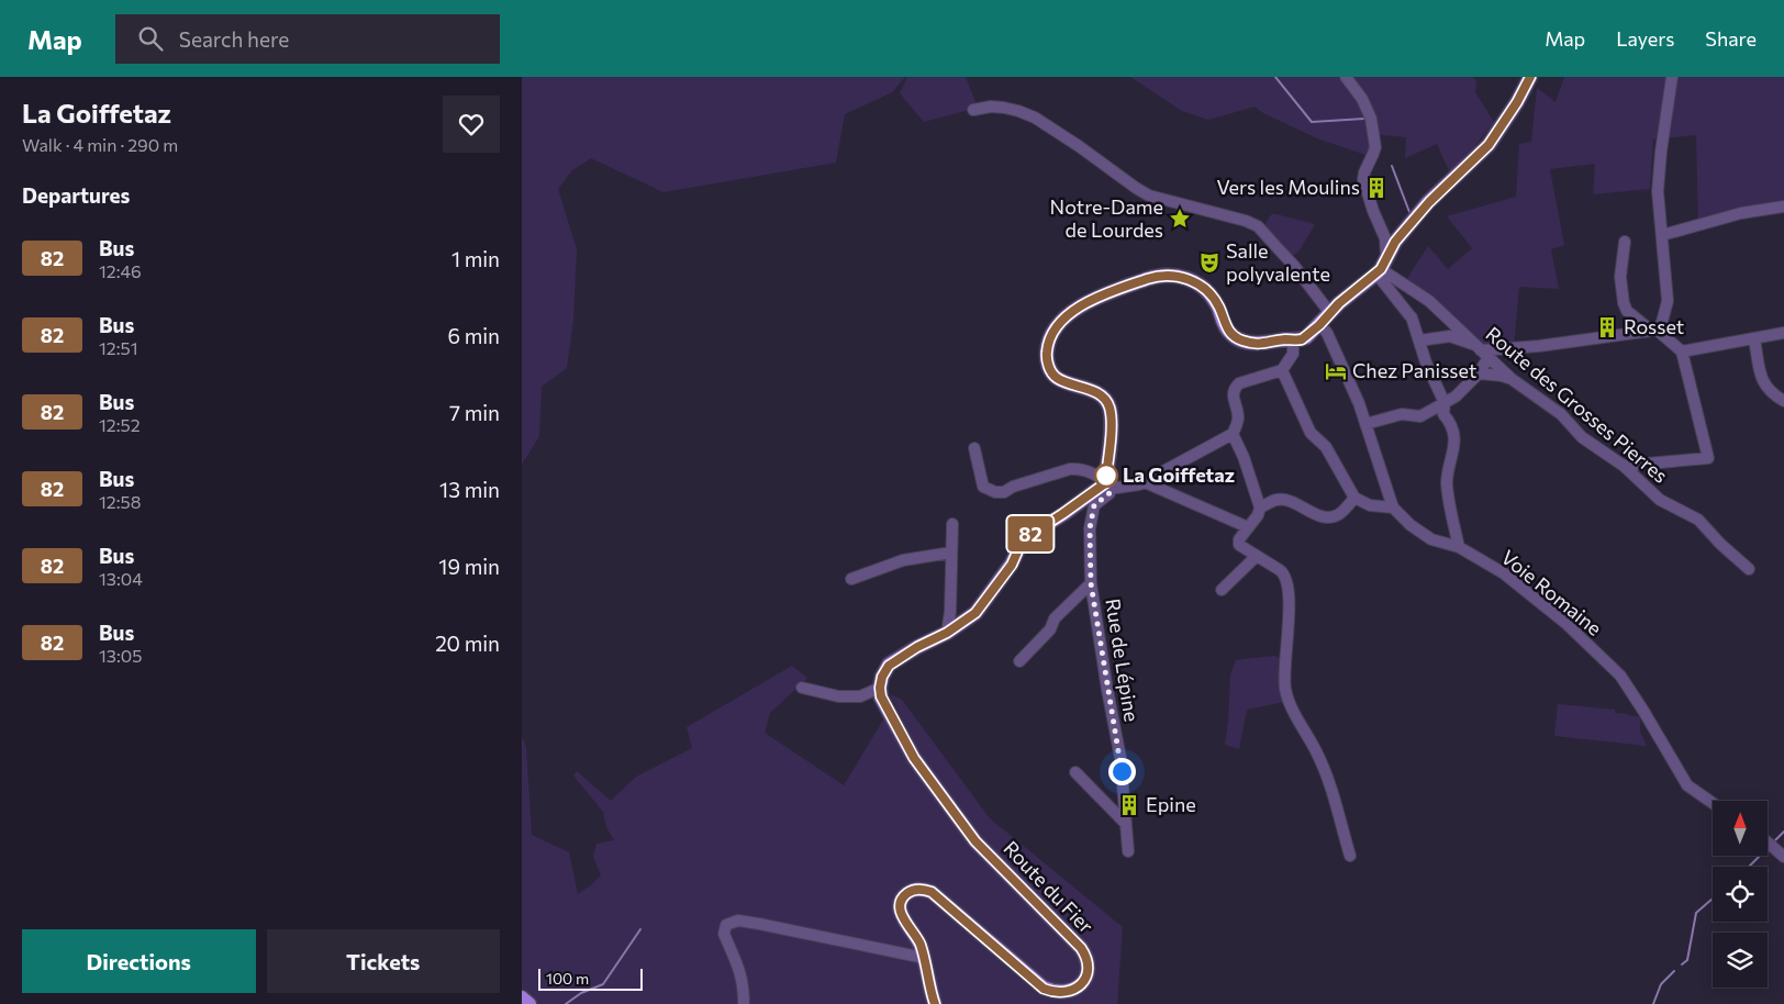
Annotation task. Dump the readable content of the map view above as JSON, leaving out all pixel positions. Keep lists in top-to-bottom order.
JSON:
{
  "streets": {
    "main road": ["Route du Fier"],
    "street": ["Route des Grosses Pierres", "Voie Romaine", "Rue de Lépine"]
  },
  "places": {
    "building": ["Vers les Moulins", "Rosset", "Epine"],
    "place": ["Notre-Dame de Lourdes"],
    "theatre": ["Salle polyvalente"],
    "hotel": ["Chez Panisset"],
    "other": ["La Goiffetaz"]
  },
  "lines": ["bus line 82"],
  "scale_bar": "100 m",
  "north": "top",
  "page": {
    "header": "Map",
    "search": "Search here",
    "nav": ["Map", "Layers", "Share"],
    "heading": [
      ["La Goiffetaz", "Walk · 4 min · 290 m"],
      "Departures"
    ],
    "on_map": "82",
    "list": [
      {
        "mark": "82",
        "name": "Bus",
        "note": "12:46",
        "value": "1 min"
      },
      {
        "mark": "82",
        "name": "Bus",
        "note": "12:51",
        "value": "6 min"
      },
      {
        "mark": "82",
        "name": "Bus",
        "note": "12:52",
        "value": "7 min"
      },
      {
        "mark": "82",
        "name": "Bus",
        "note": "12:58",
        "value": "13 min"
      },
      {
        "mark": "82",
        "name": "Bus",
        "note": "13:04",
        "value": "19 min"
      },
      {
        "mark": "82",
        "name": "Bus",
        "note": "13:05",
        "value": "20 min"
      }
    ],
    "buttons": ["Directions", "Tickets"],
    "scale": "100 m"
  }
}
